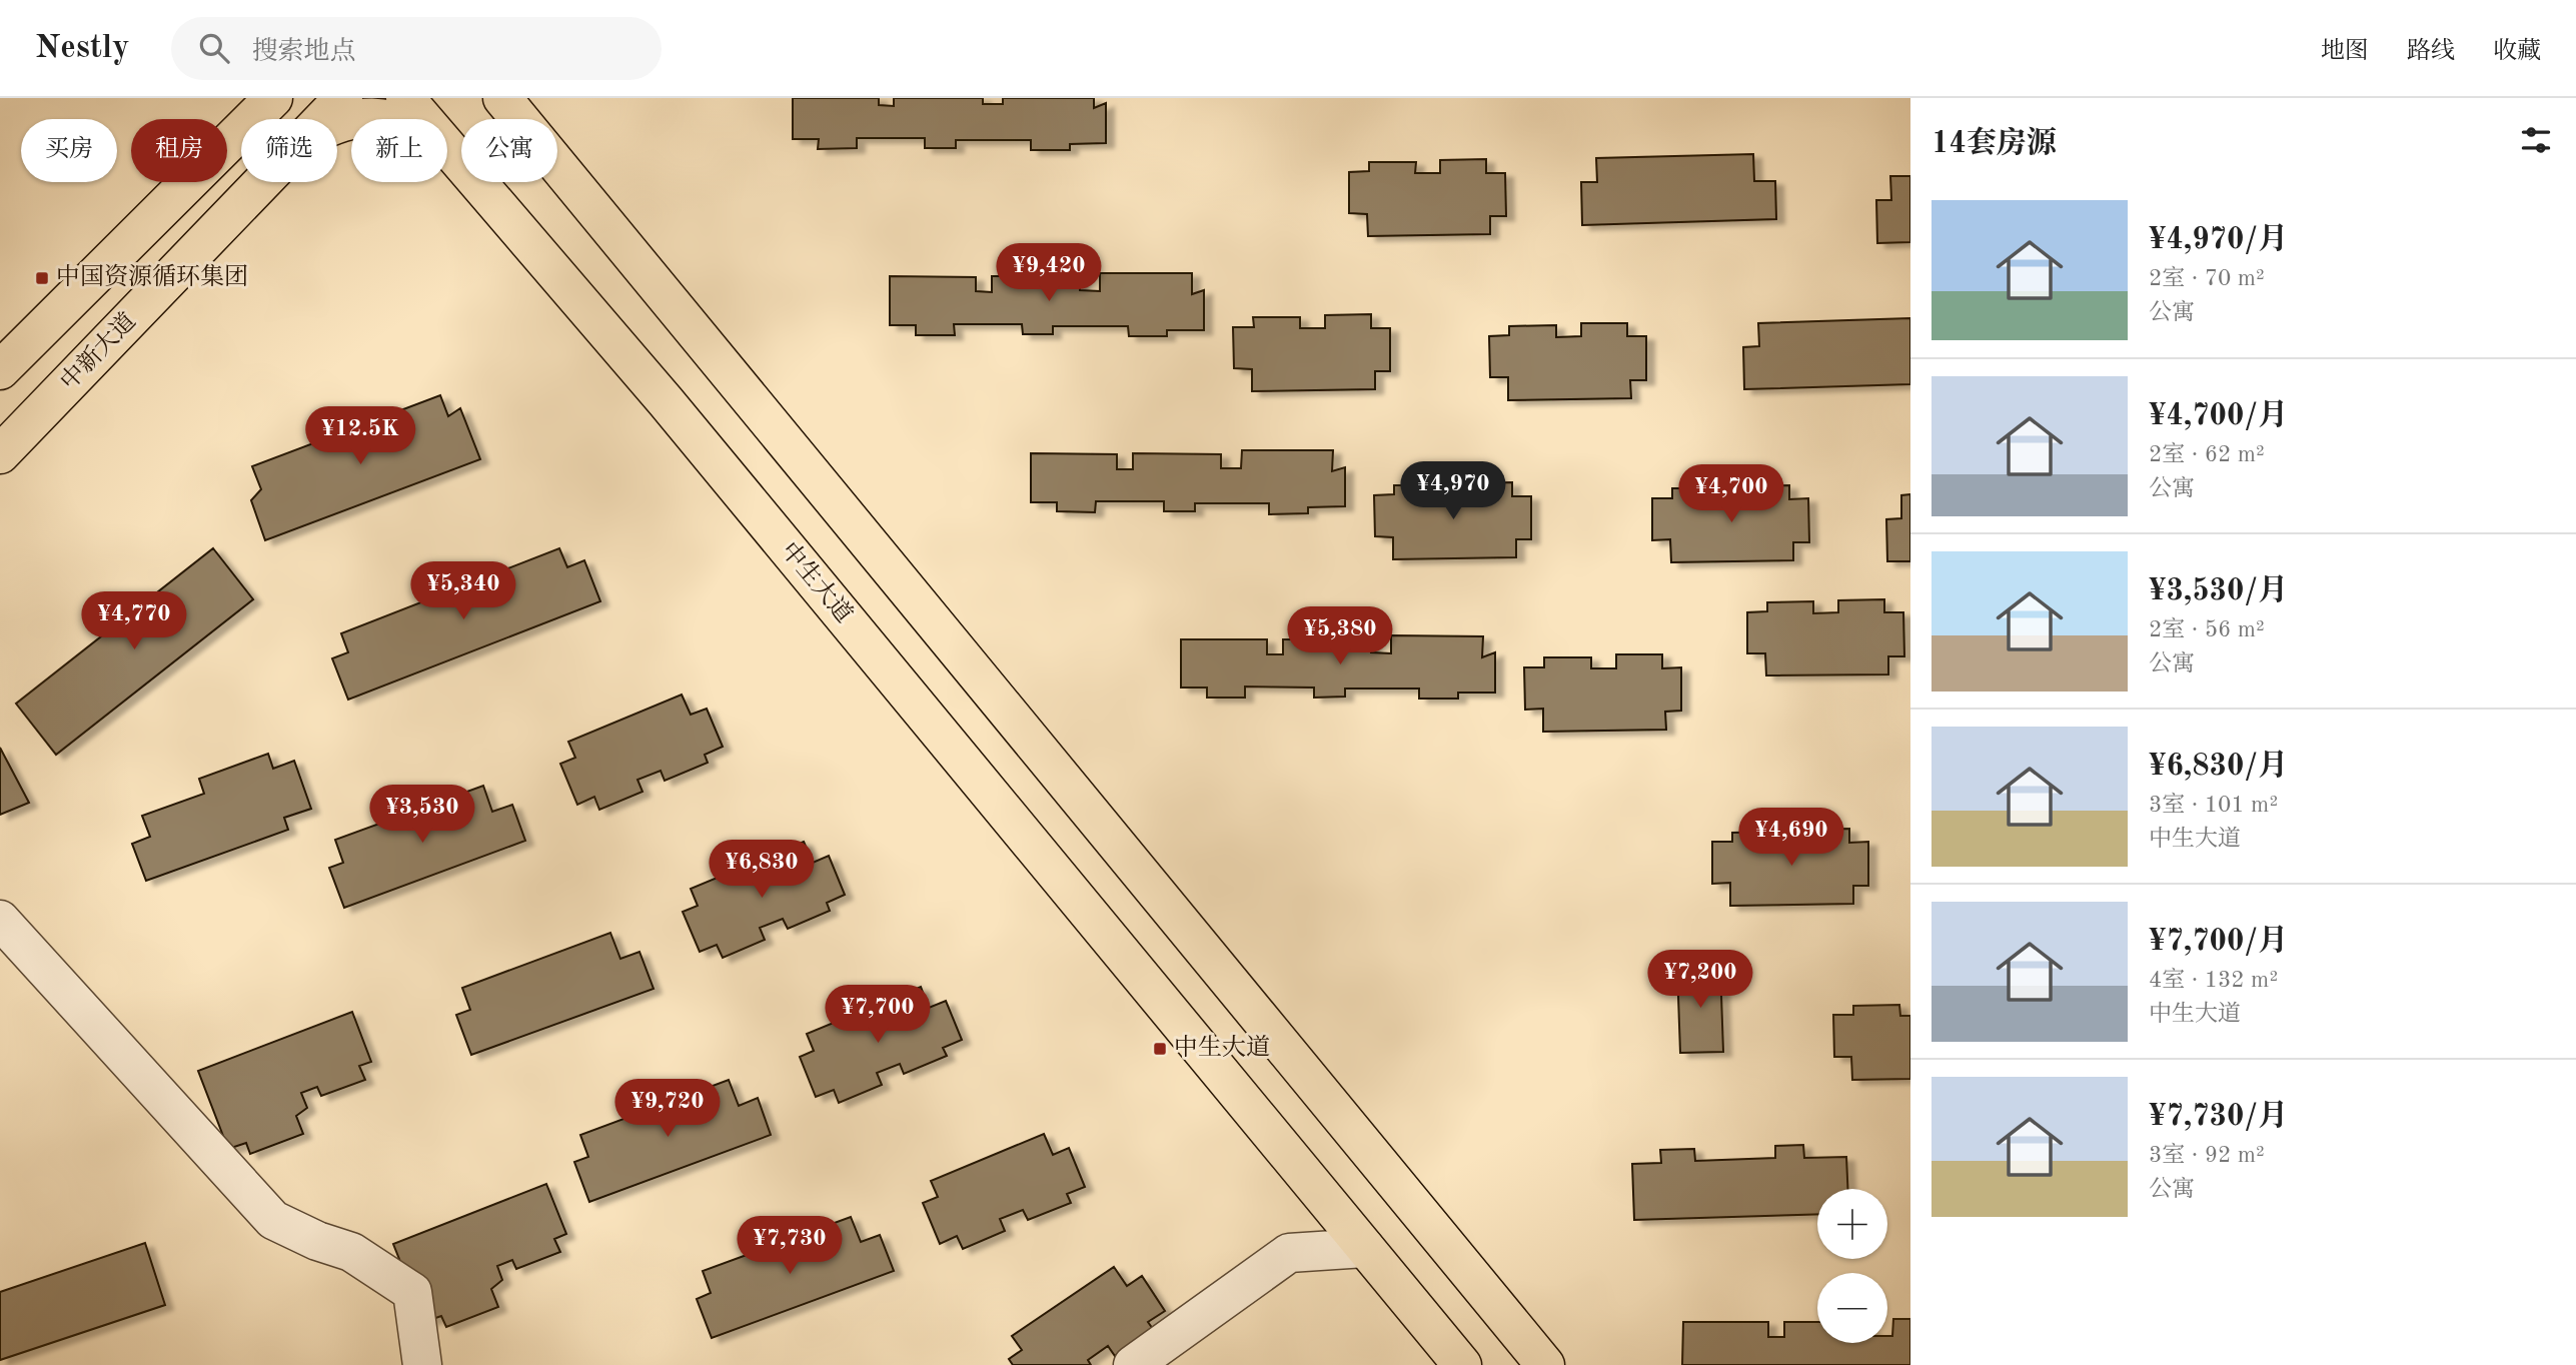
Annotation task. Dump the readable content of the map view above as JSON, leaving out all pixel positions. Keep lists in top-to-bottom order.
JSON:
{
  "streets": {
    "main road": ["中新大道", "中生大道"]
  },
  "places": {
    "transit": ["中国资源循环集团", "中生大道"]
  },
  "page": {
    "header": "Nestly",
    "search": "搜索地点",
    "nav": ["地图", "路线", "收藏"],
    "heading": "14套房源",
    "chip": [
      "买房",
      "租房",
      "筛选",
      "新上",
      "公寓"
    ],
    "list": [
      {
        "name": "¥4,970/月",
        "note": "2室 · 70 m² · 公寓"
      },
      {
        "name": "¥4,700/月",
        "note": "2室 · 62 m² · 公寓"
      },
      {
        "name": "¥3,530/月",
        "note": "2室 · 56 m² · 公寓"
      },
      {
        "name": "¥6,830/月",
        "note": "3室 · 101 m² · 中生大道"
      },
      {
        "name": "¥7,700/月",
        "note": "4室 · 132 m² · 中生大道"
      },
      {
        "name": "¥7,730/月",
        "note": "3室 · 92 m² · 公寓"
      }
    ],
    "price": [
      "¥9,420",
      "¥12.5K",
      "¥4,970",
      "¥4,700",
      "¥5,340",
      "¥4,770",
      "¥5,380",
      "¥3,530",
      "¥4,690",
      "¥6,830",
      "¥7,200",
      "¥7,700",
      "¥9,720",
      "¥7,730"
    ],
    "map_buttons": ["+", "−"]
  }
}
